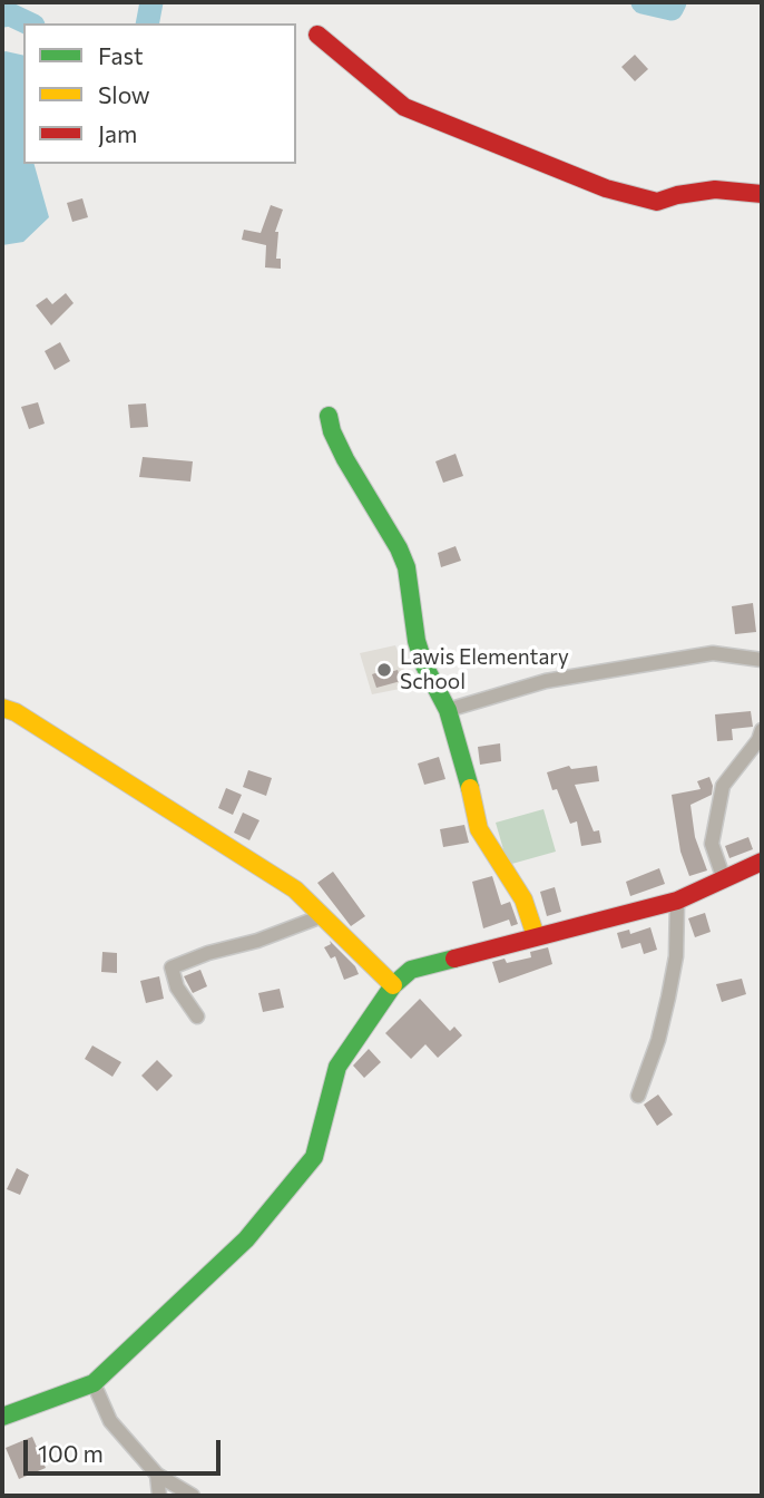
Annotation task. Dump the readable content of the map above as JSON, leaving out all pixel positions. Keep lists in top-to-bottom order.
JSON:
{
  "places": ["Lawis Elementary School"],
  "legend": ["Fast", "Slow", "Jam"],
  "scale_bar": "100 m"
}
